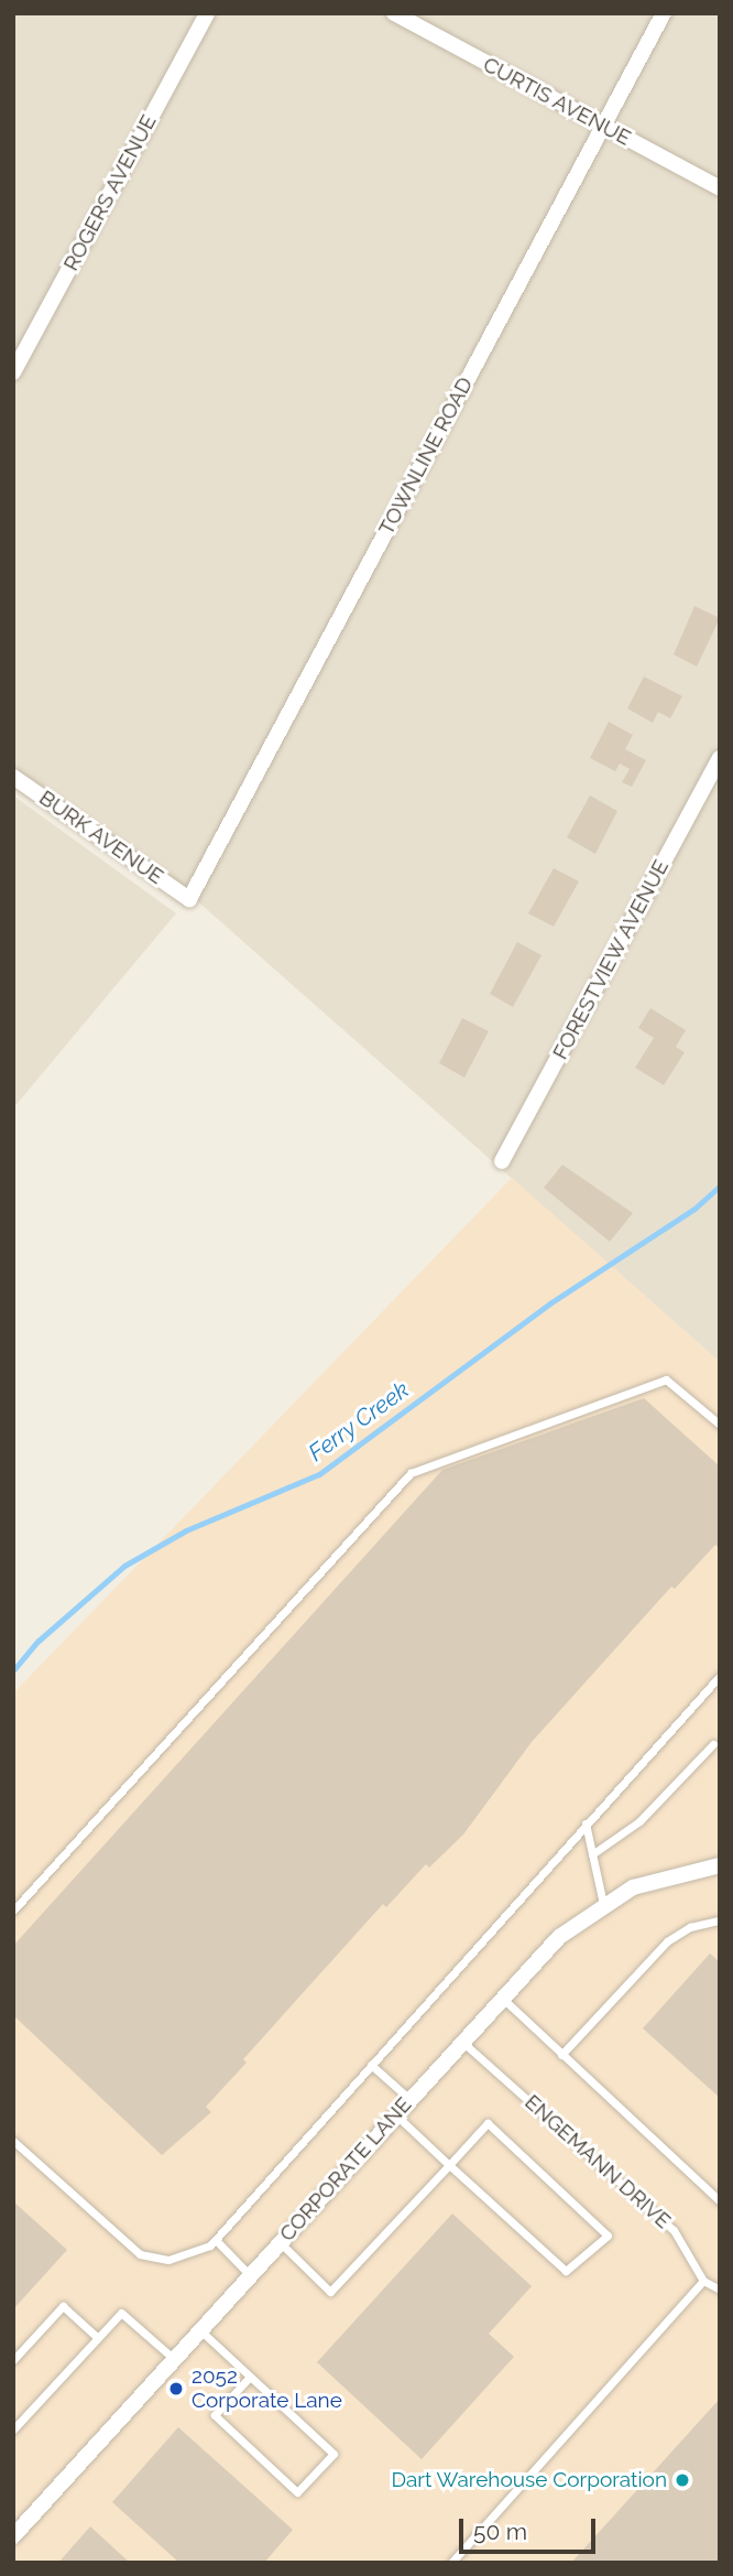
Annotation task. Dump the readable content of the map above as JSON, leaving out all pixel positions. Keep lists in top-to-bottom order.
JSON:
{
  "streets": {
    "street": [
      "CURTIS AVENUE",
      "ROGERS AVENUE",
      "TOWNLINE ROAD",
      "BURK AVENUE",
      "FORESTVIEW AVENUE",
      "CORPORATE LANE"
    ],
    "lane": ["ENGEMANN DRIVE"]
  },
  "crossings": [
    ["CURTIS AVENUE", "TOWNLINE ROAD"],
    ["TOWNLINE ROAD", "BURK AVENUE"],
    ["ENGEMANN DRIVE", "CORPORATE LANE"]
  ],
  "water": ["Ferry Creek"],
  "places": ["2052 Corporate Lane", "Dart Warehouse Corporation"],
  "scale_bar": "50 m"
}
